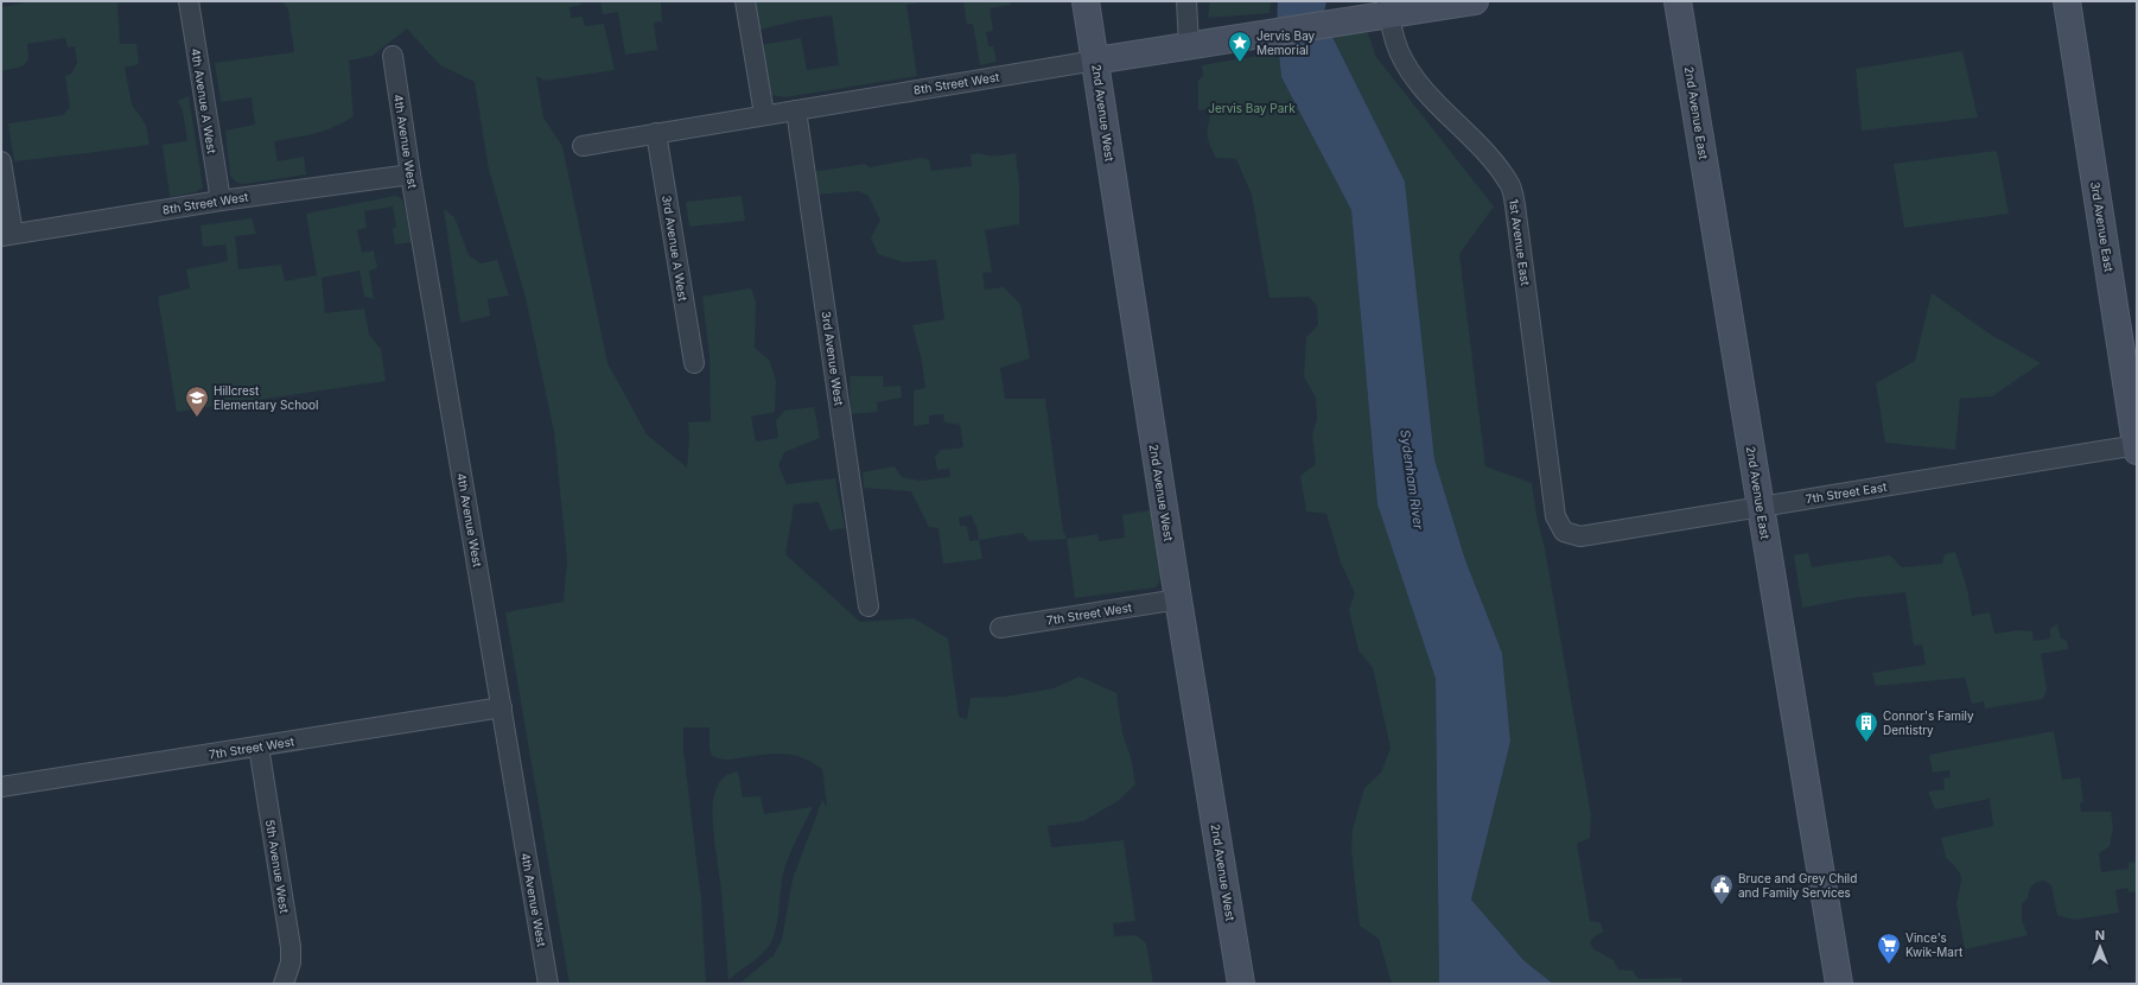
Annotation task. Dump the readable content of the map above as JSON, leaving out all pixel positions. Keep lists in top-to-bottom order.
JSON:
{
  "streets": {
    "street": [
      "8th Street West",
      "4th Avenue A West",
      "2nd Avenue West",
      "2nd Avenue East",
      "4th Avenue West",
      "3rd Avenue East",
      "1st Avenue East",
      "3rd Avenue A West",
      "3rd Avenue West",
      "7th Street East",
      "7th Street West",
      "5th Avenue West"
    ]
  },
  "crossings": [
    ["8th Street West", "4th Avenue A West"],
    ["8th Street West", "2nd Avenue West"],
    ["8th Street West", "4th Avenue West"],
    ["8th Street West", "1st Avenue East"],
    ["8th Street West", "3rd Avenue A West"],
    ["8th Street West", "3rd Avenue West"],
    ["2nd Avenue West", "7th Street West"],
    ["2nd Avenue East", "7th Street East"],
    ["4th Avenue West", "7th Street West"],
    ["3rd Avenue East", "7th Street East"],
    ["1st Avenue East", "7th Street East"],
    ["7th Street West", "5th Avenue West"]
  ],
  "water": ["Sydenham River"],
  "parks": ["Jervis Bay Park"],
  "places": {
    "place": ["Jervis Bay Memorial"],
    "school or university": ["Hillcrest Elementary School"],
    "building": ["Connor's Family Dentistry"],
    "public building": ["Bruce and Grey Child and Family Services"],
    "supermarket": ["Vince's Kwik-Mart"]
  },
  "north": "top"
}
